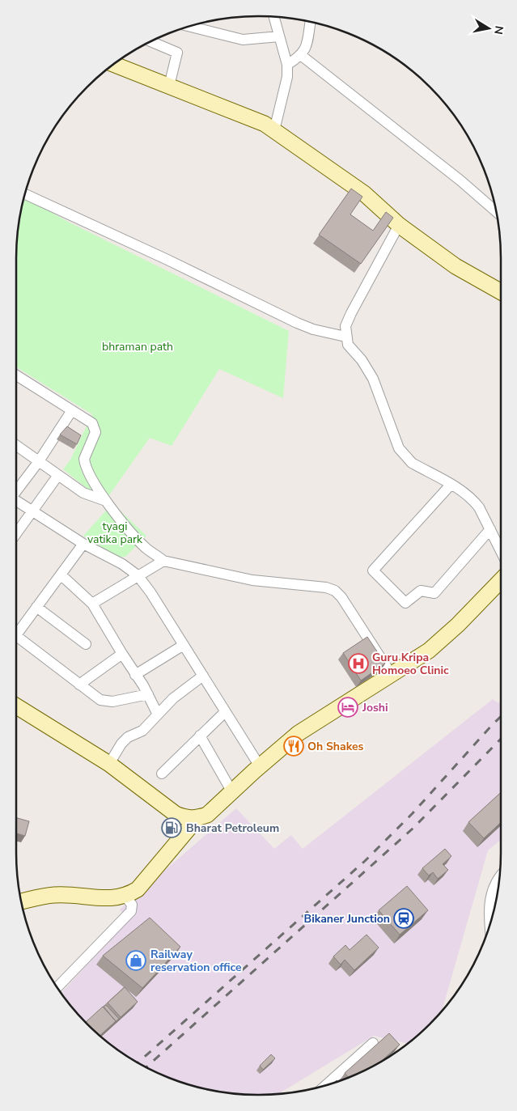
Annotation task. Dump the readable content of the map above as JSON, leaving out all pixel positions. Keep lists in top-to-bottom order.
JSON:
{
  "parks": ["bhraman path", "tyagi vatika park"],
  "places": {
    "hospital": ["Guru Kripa Homoeo Clinic"],
    "hotel": ["Joshi"],
    "restaurant": ["Oh Shakes"],
    "fuel station": ["Bharat Petroleum"],
    "station": ["Bikaner Junction"],
    "shop": ["Railway reservation office"]
  },
  "north": "right"
}
